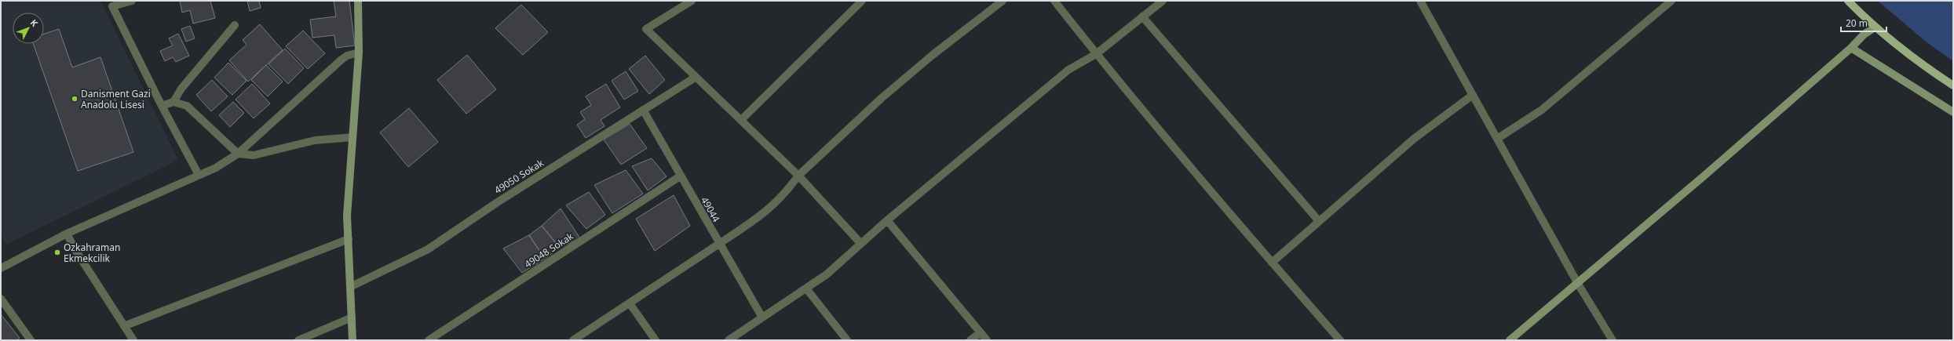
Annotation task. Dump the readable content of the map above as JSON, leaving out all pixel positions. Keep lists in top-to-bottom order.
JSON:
{
  "streets": {
    "street": ["49050 Sokak", "49044", "49048 Sokak"]
  },
  "crossings": [
    ["49050 Sokak", "49044"],
    ["49044", "49048 Sokak"]
  ],
  "places": ["Danisment Gazi Anadolu Lisesi", "Ozkahraman Ekmekcilik"],
  "scale_bar": "20 m",
  "north": "top right"
}
